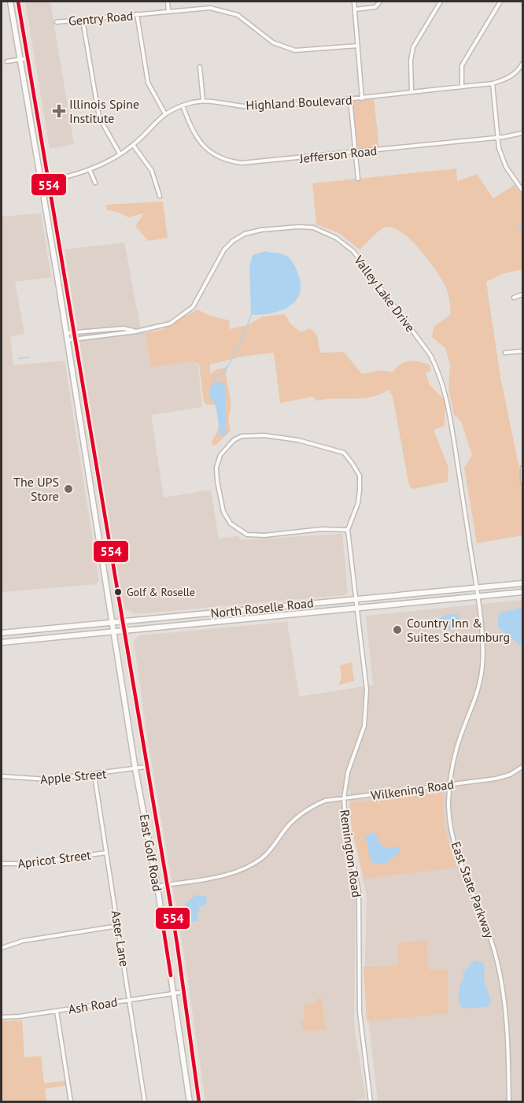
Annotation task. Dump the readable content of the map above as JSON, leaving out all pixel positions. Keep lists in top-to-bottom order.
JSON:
{
  "streets": {
    "main road": ["North Roselle Road", "East Golf Road"],
    "street": [
      "Gentry Road",
      "Highland Boulevard",
      "Jefferson Road",
      "Valley Lake Drive",
      "Apple Street",
      "Wilkening Road",
      "Remington Road",
      "Apricot Street",
      "East State Parkway",
      "Aster Lane",
      "Ash Road"
    ]
  },
  "crossings": [
    ["Highland Boulevard", "Jefferson Road"],
    ["Highland Boulevard", "East Golf Road"],
    ["Valley Lake Drive", "North Roselle Road"],
    ["Valley Lake Drive", "East Golf Road"],
    ["Valley Lake Drive", "East State Parkway"],
    ["North Roselle Road", "East Golf Road"],
    ["North Roselle Road", "Remington Road"],
    ["North Roselle Road", "East State Parkway"],
    ["Apple Street", "East Golf Road"],
    ["Apple Street", "Aster Lane"],
    ["Wilkening Road", "East Golf Road"],
    ["Wilkening Road", "Remington Road"],
    ["Wilkening Road", "East State Parkway"],
    ["East Golf Road", "Ash Road"],
    ["Apricot Street", "Aster Lane"],
    ["Aster Lane", "Ash Road"]
  ],
  "places": {
    "health": ["Illinois Spine Institute"],
    "other": ["The UPS Store", "Golf & Roselle", "Country Inn & Suites Schaumburg"]
  },
  "lines": ["transit line 554"]
}
